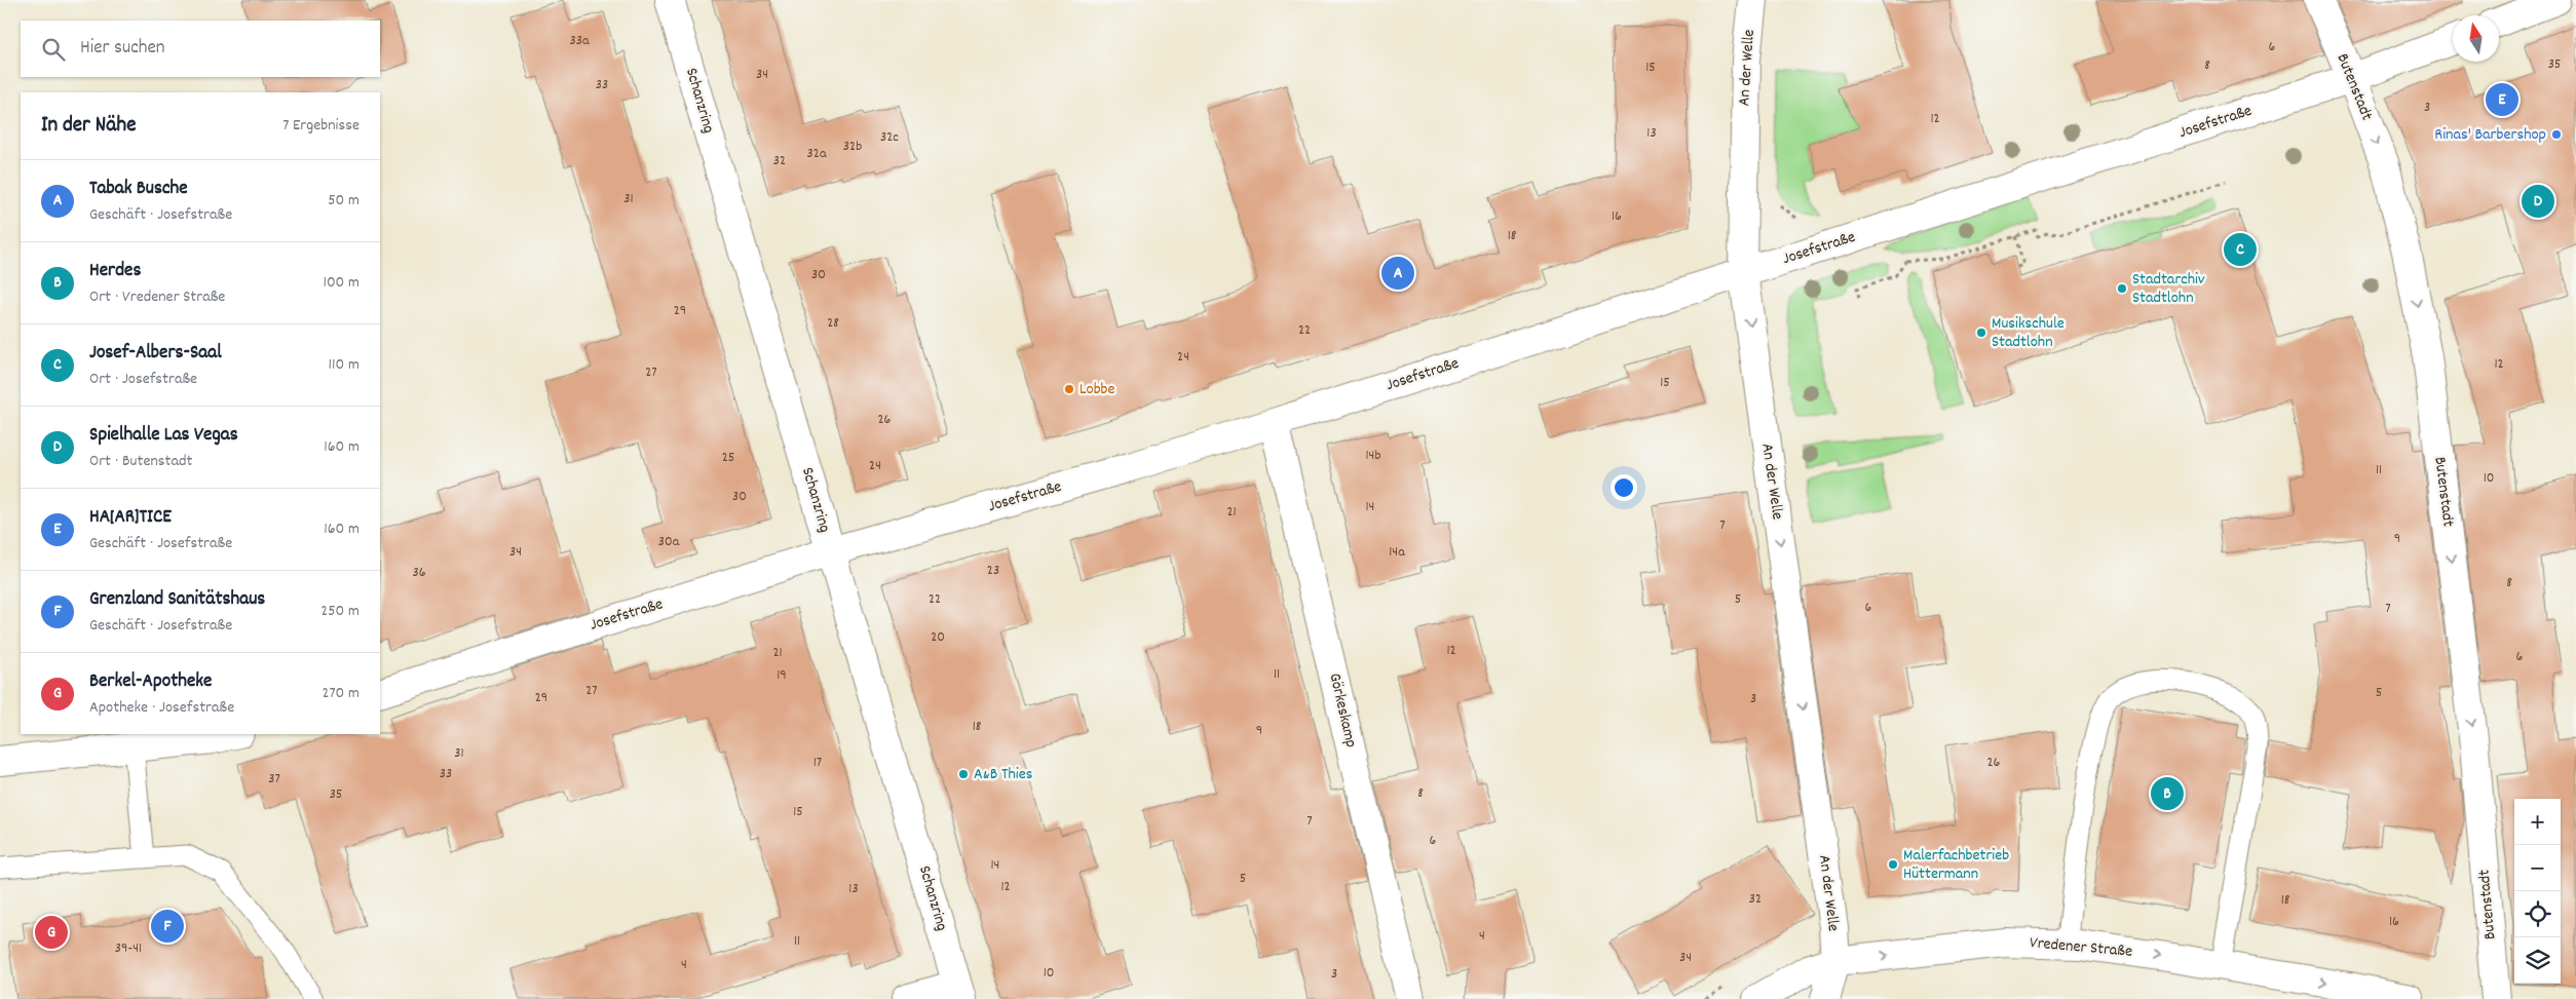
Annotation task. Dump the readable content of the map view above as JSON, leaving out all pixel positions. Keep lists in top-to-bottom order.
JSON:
{
  "streets": {
    "street": [
      "An der Welle",
      "Butenstadt",
      "Schanzring",
      "Josefstraße",
      "Görkeskamp",
      "Vredener Straße"
    ]
  },
  "crossings": [
    ["An der Welle", "Josefstraße"],
    ["An der Welle", "Vredener Straße"],
    ["Butenstadt", "Josefstraße"],
    ["Schanzring", "Josefstraße"],
    ["Josefstraße", "Görkeskamp"]
  ],
  "one_way": ["An der Welle", "Butenstadt", "Vredener Straße"],
  "places": [
    "Rinas' Barbershop",
    "Stadtarchiv Stadtlohn",
    "Musikschule Stadtlohn",
    "Lobbe",
    "A&B Thies",
    "Malerfachbetrieb Hüttermann"
  ],
  "house_numbers": [
    "33a",
    "6",
    "35",
    "8",
    "15",
    "34",
    "33",
    "3",
    "12",
    "13",
    "32c",
    "32b",
    "32a",
    "32",
    "31",
    "16",
    "18",
    "30",
    "29",
    "28",
    "22",
    "24",
    "12",
    "27",
    "15",
    "26",
    "14b",
    "25",
    "24",
    "11",
    "10",
    "30",
    "14",
    "21",
    "7",
    "9",
    "30a",
    "34",
    "14a",
    "23",
    "36",
    "8",
    "22",
    "5",
    "6",
    "7",
    "20",
    "12",
    "21",
    "6",
    "11",
    "19",
    "27",
    "5",
    "29",
    "3",
    "18",
    "9",
    "31",
    "17",
    "26",
    "33",
    "37",
    "8",
    "35",
    "15",
    "7",
    "6",
    "14",
    "5",
    "12",
    "13",
    "32",
    "18",
    "16",
    "4",
    "11",
    "39-41",
    "34",
    "4",
    "10",
    "3"
  ],
  "north": "top",
  "page": {
    "search": "Hier suchen",
    "pins": [
      "E",
      "D",
      "C",
      "A",
      "B",
      "F",
      "G"
    ],
    "heading": ["In der Nähe", "7 Ergebnisse"],
    "list": [
      {
        "mark": "A",
        "name": "Tabak Busche",
        "note": "Geschäft · Josefstraße",
        "value": "50 m"
      },
      {
        "mark": "B",
        "name": "Herdes",
        "note": "Ort · Vredener Straße",
        "value": "100 m"
      },
      {
        "mark": "C",
        "name": "Josef-Albers-Saal",
        "note": "Ort · Josefstraße",
        "value": "110 m"
      },
      {
        "mark": "D",
        "name": "Spielhalle Las Vegas",
        "note": "Ort · Butenstadt",
        "value": "160 m"
      },
      {
        "mark": "E",
        "name": "HA[AR]TICE",
        "note": "Geschäft · Josefstraße",
        "value": "160 m"
      },
      {
        "mark": "F",
        "name": "Grenzland Sanitätshaus",
        "note": "Geschäft · Josefstraße",
        "value": "250 m"
      },
      {
        "mark": "G",
        "name": "Berkel-Apotheke",
        "note": "Apotheke · Josefstraße",
        "value": "270 m"
      }
    ],
    "map_buttons": ["+", "−"]
  }
}
